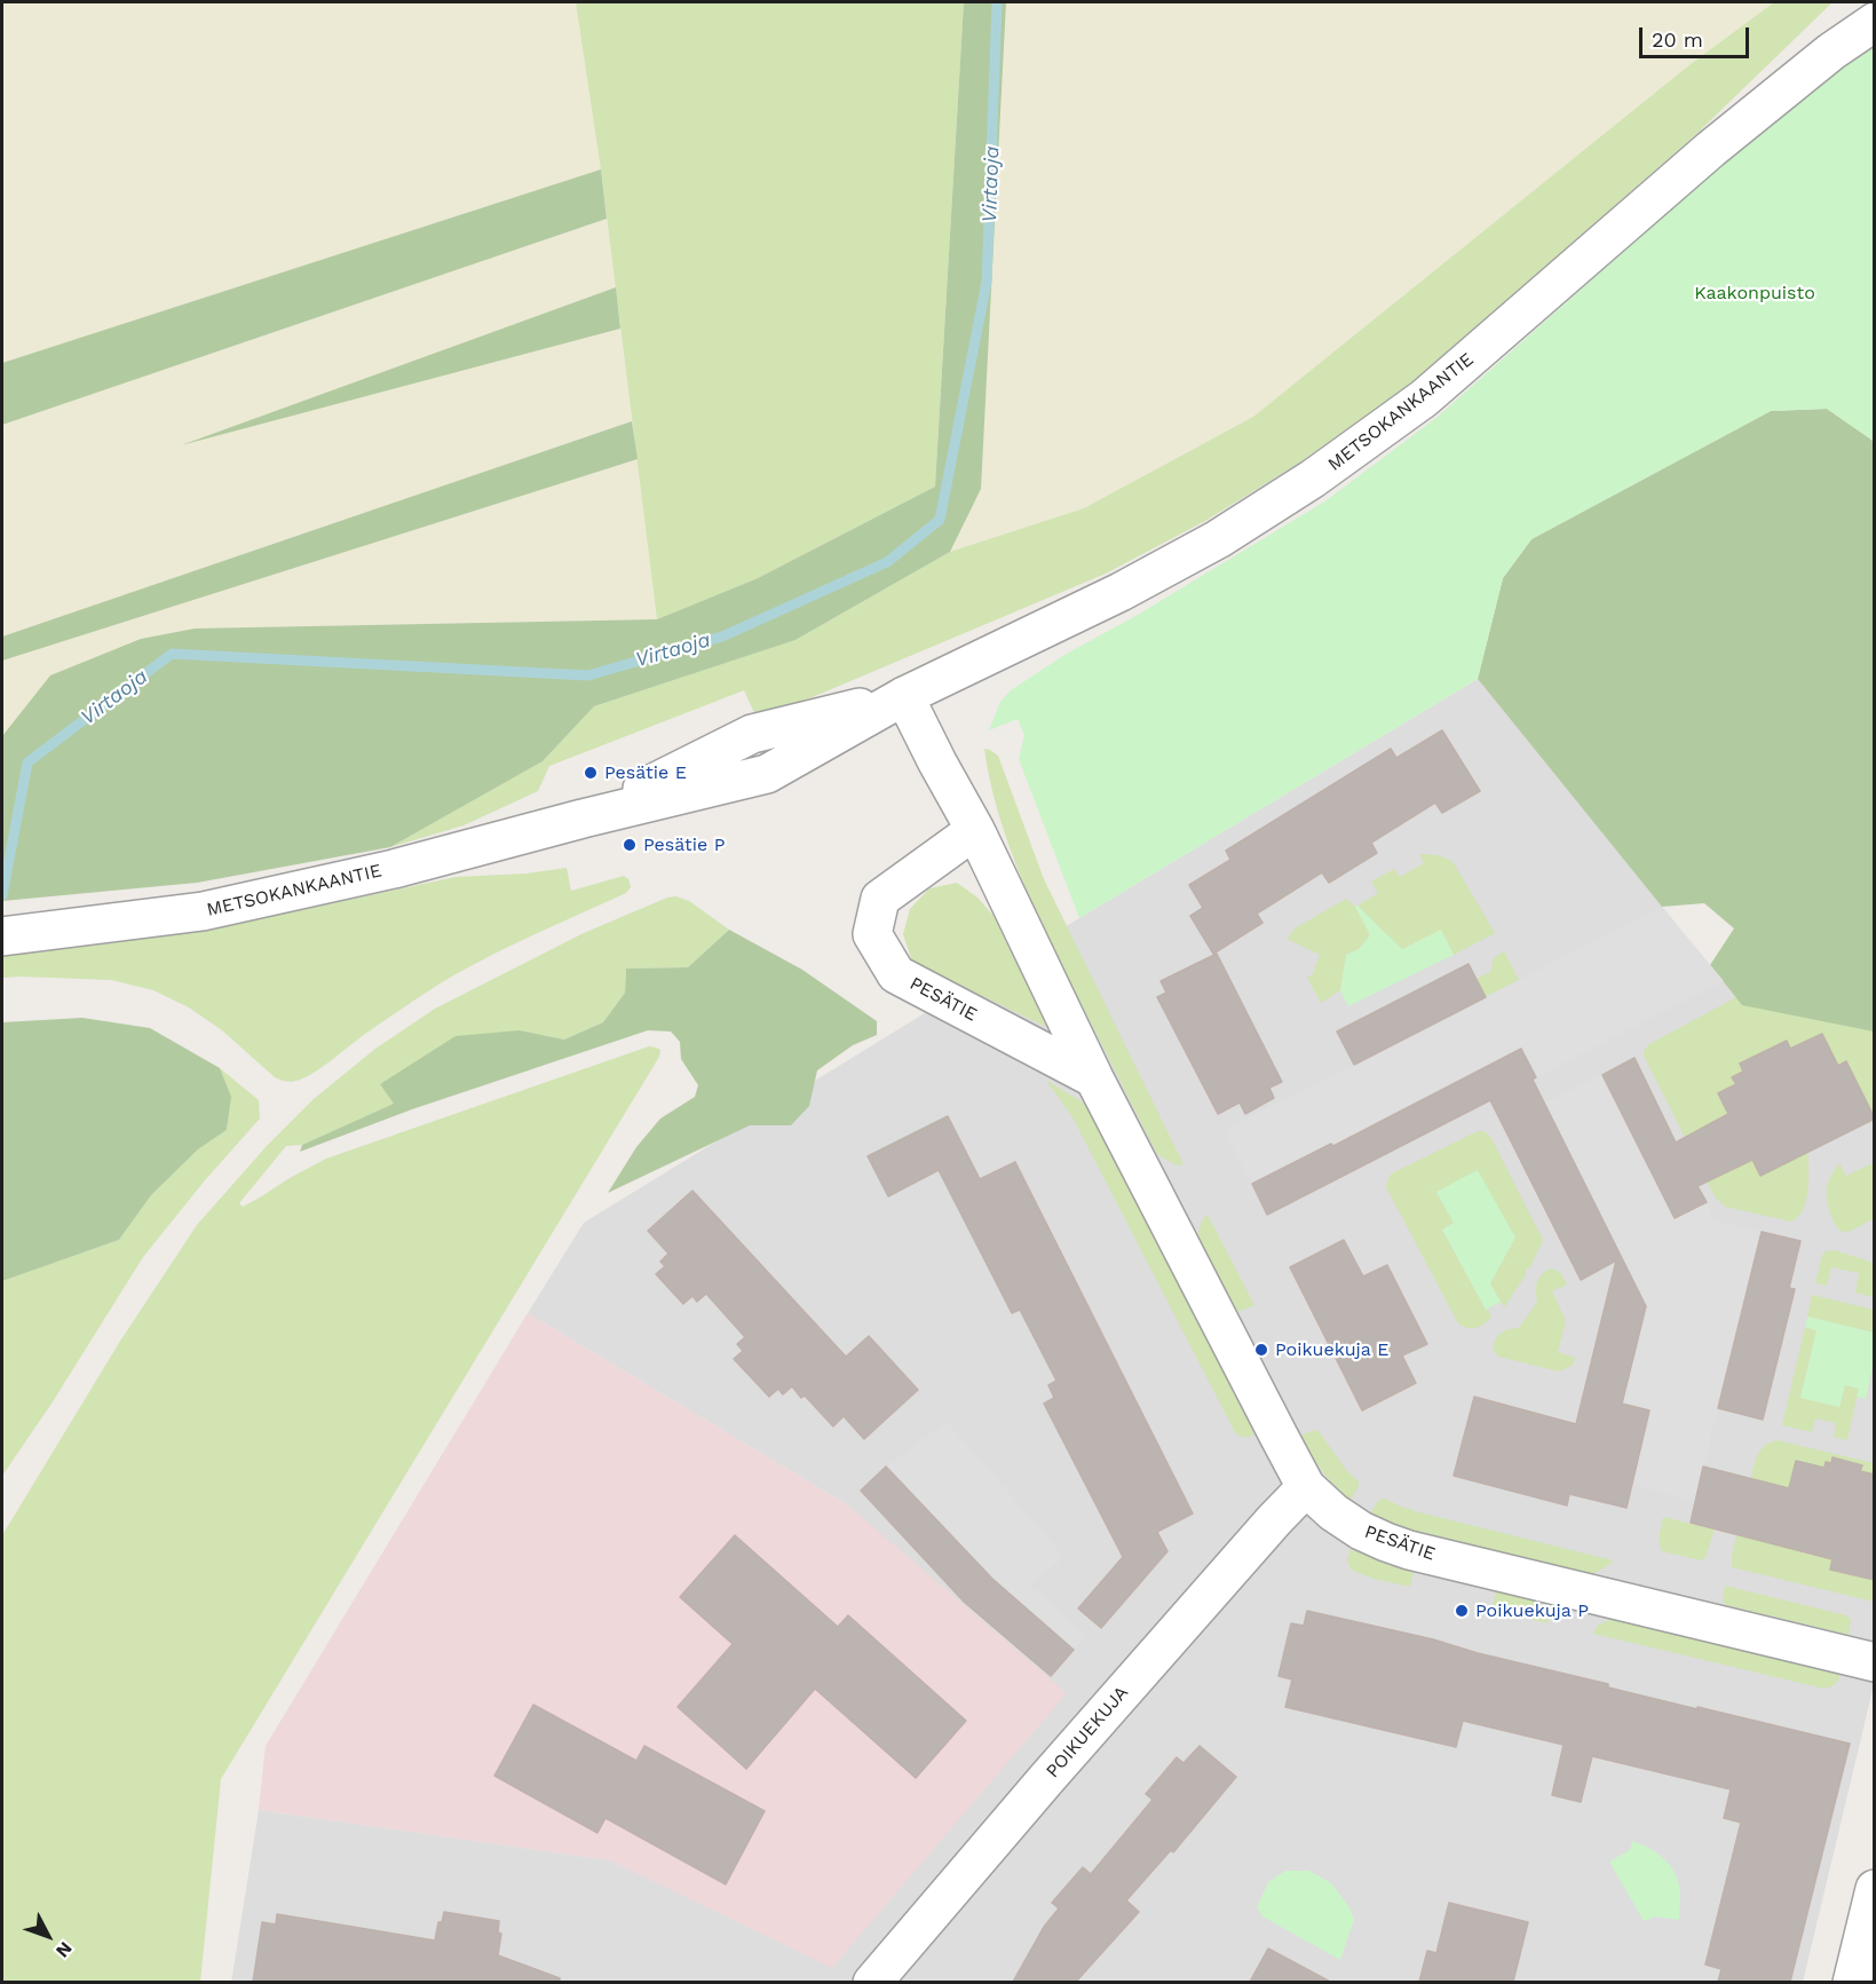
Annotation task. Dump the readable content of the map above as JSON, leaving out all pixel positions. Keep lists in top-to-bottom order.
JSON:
{
  "streets": {
    "street": ["METSOKANKAANTIE", "PESÄTIE", "POIKUEKUJA"]
  },
  "crossings": [
    ["METSOKANKAANTIE", "PESÄTIE"],
    ["PESÄTIE", "POIKUEKUJA"]
  ],
  "water": ["Virtaoja"],
  "parks": ["Kaakonpuisto"],
  "places": [
    "Pesätie E",
    "Pesätie P",
    "Poikuekuja E",
    "Poikuekuja P"
  ],
  "scale_bar": "20 m",
  "north": "bottom right"
}
